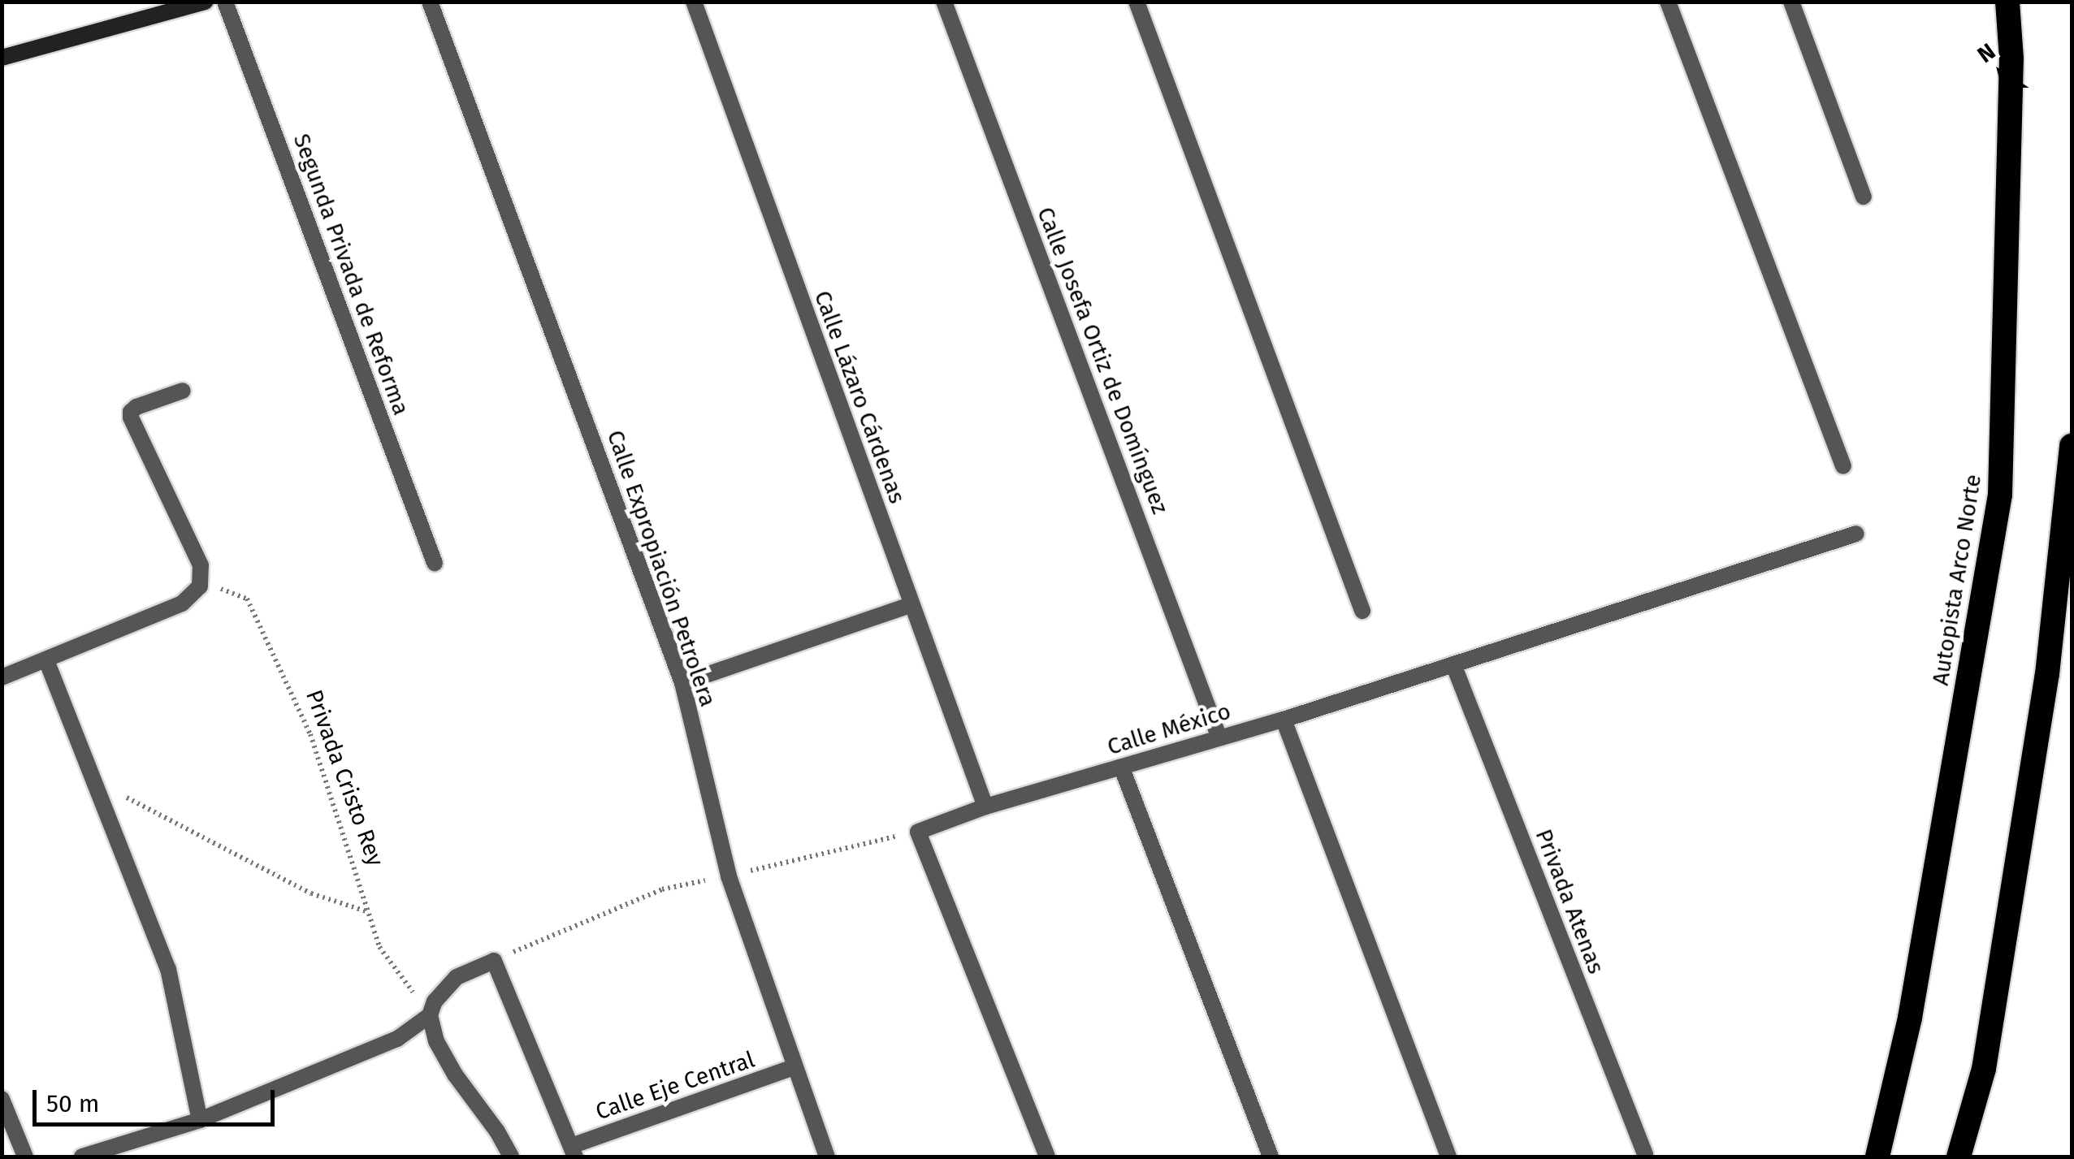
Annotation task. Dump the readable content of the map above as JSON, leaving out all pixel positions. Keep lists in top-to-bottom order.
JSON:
{
  "streets": {
    "highway": ["Autopista Arco Norte"],
    "street": [
      "Segunda Privada de Reforma",
      "Calle Josefa Ortiz de Domínguez",
      "Calle Lázaro Cárdenas",
      "Calle Expropiación Petrolera",
      "Calle México",
      "Privada Atenas",
      "Calle Eje Central"
    ],
    "path": ["Privada Cristo Rey"]
  },
  "crossings": [
    ["Calle Josefa Ortiz de Domínguez", "Calle México"],
    ["Calle Lázaro Cárdenas", "Calle México"],
    ["Calle Expropiación Petrolera", "Calle Eje Central"],
    ["Calle México", "Privada Atenas"]
  ],
  "scale_bar": "50 m",
  "north": "top left"
}
